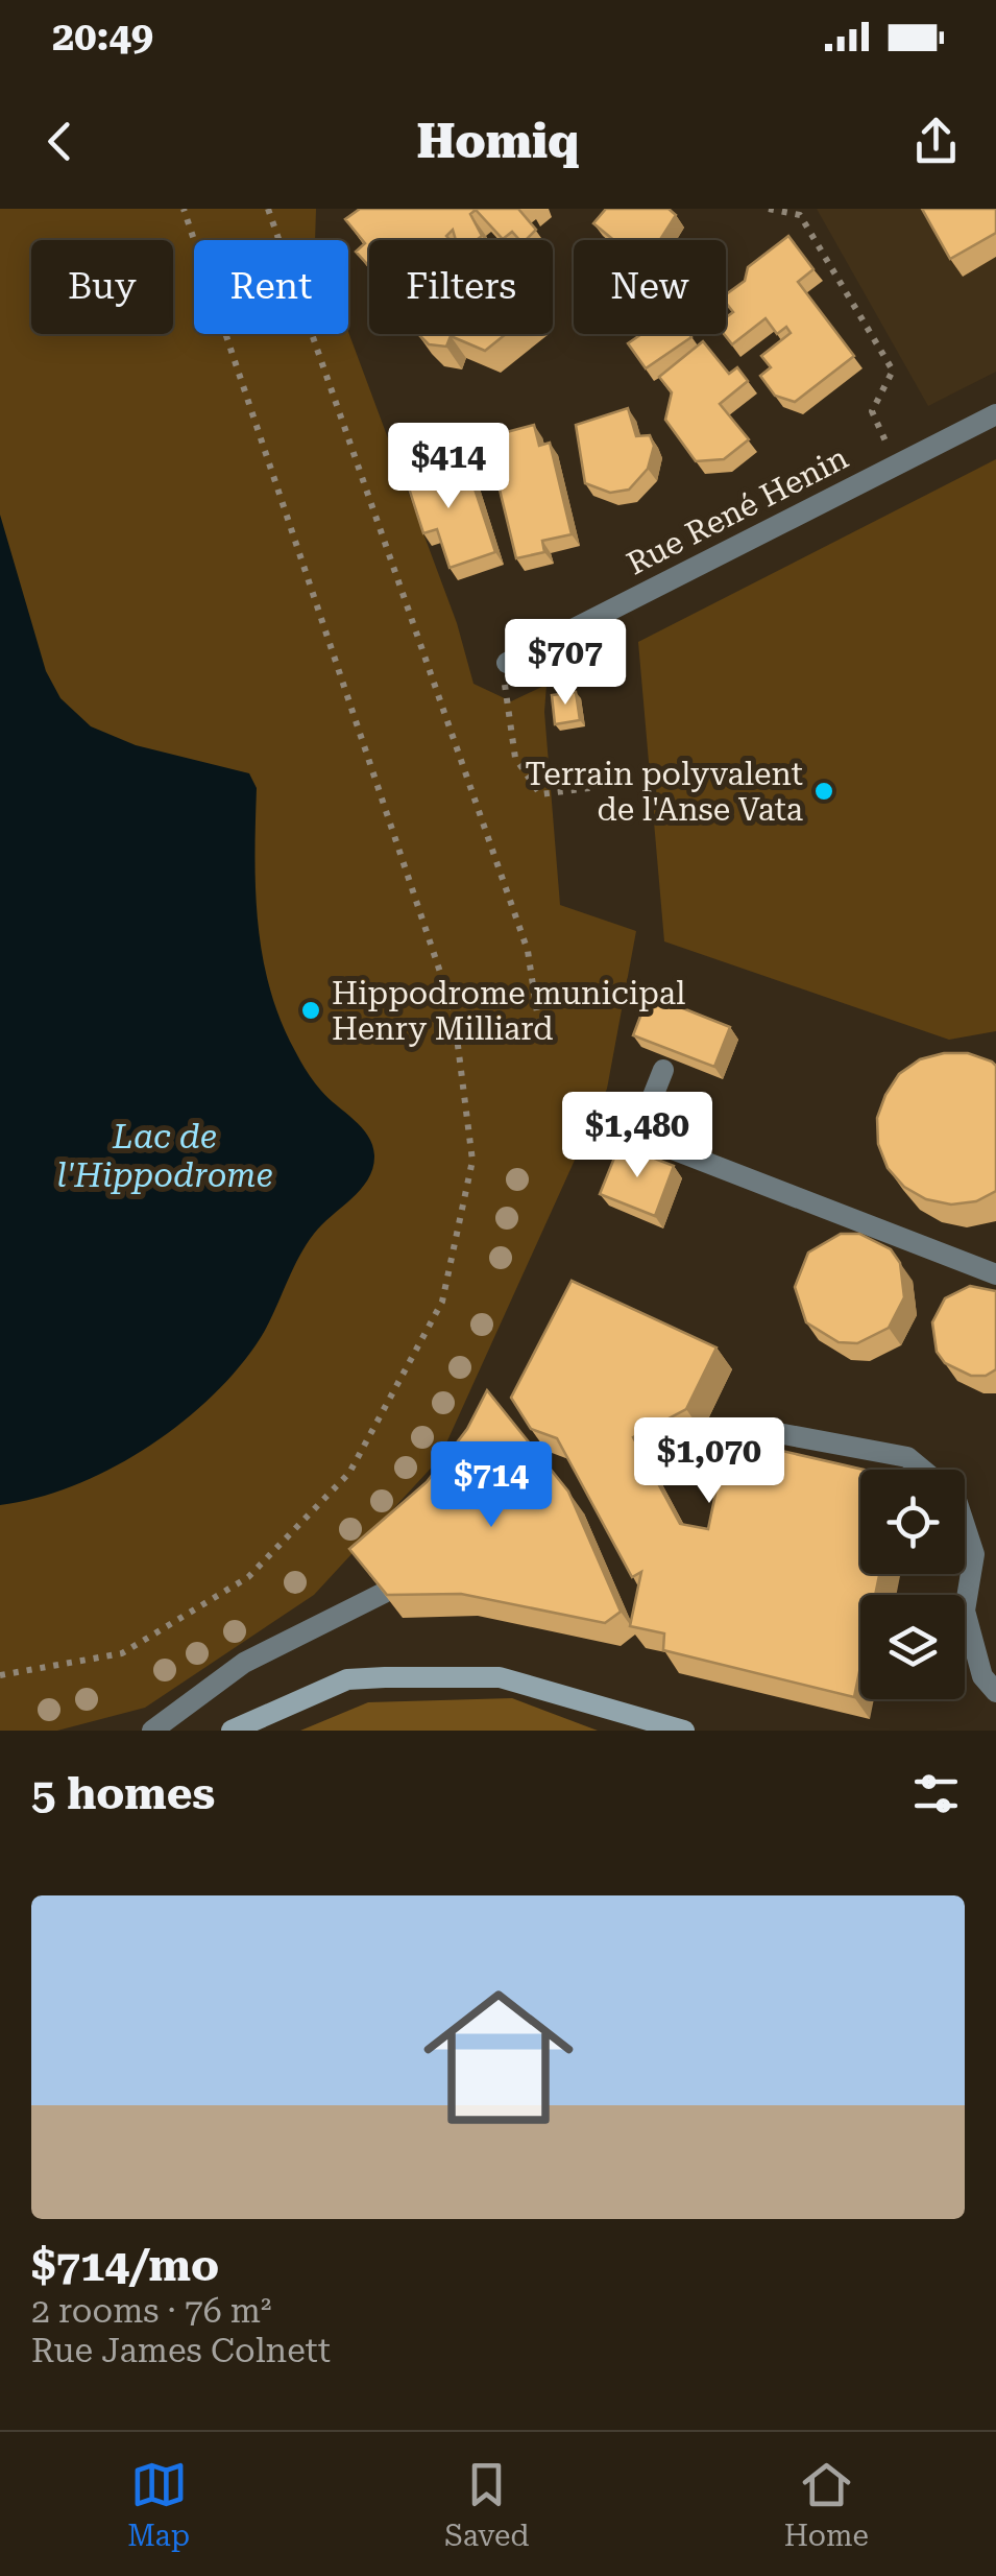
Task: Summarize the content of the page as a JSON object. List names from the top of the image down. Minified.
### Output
{"streets":{"street":["Rue René Henin"]},"water":["Lac de l'Hippodrome"],"places":["Terrain polyvalent de l'Anse Vata","Hippodrome municipal Henry Milliard"],"page":{"status":"20:49","header":"Homiq","chip":["Buy","Rent","Filters","New"],"price":["$414","$707","$1,480","$1,070","$714"],"heading":"5 homes","list":[{"name":"$714/mo","note":"2 rooms · 76 m² · Rue James Colnett"}],"tabs":["Map","Saved","Home"]}}
